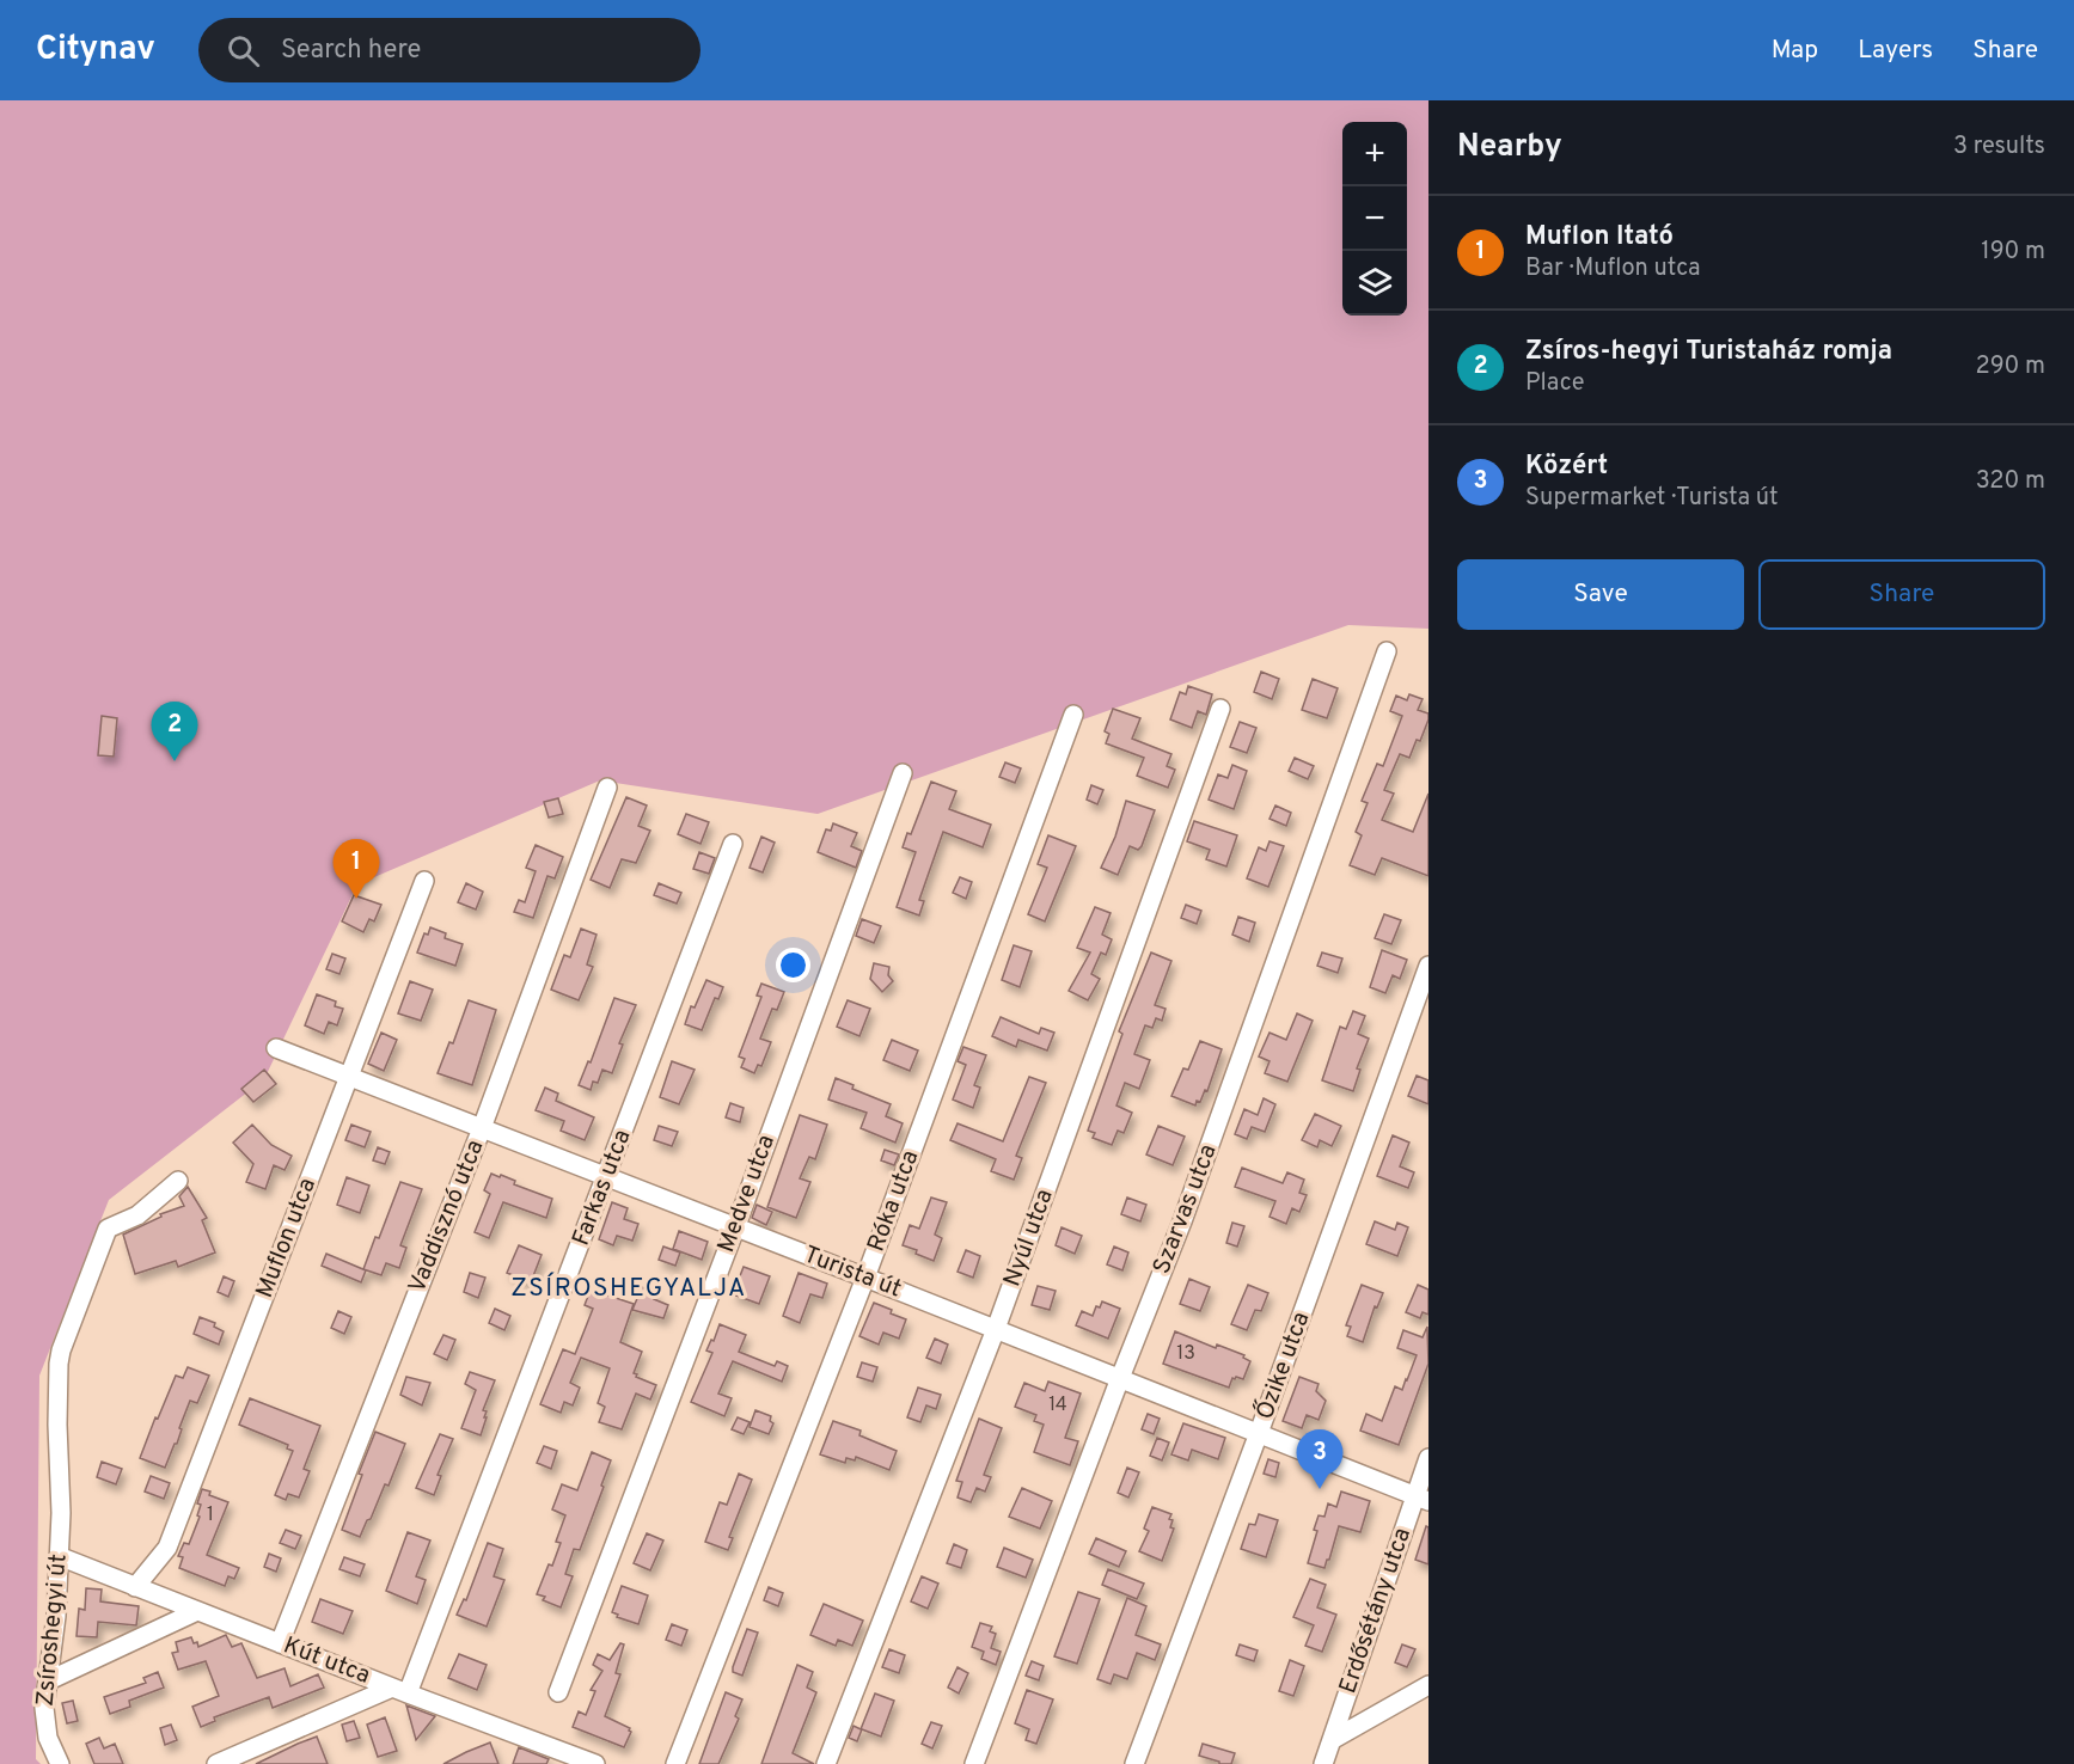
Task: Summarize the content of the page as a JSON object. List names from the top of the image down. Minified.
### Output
{"streets":{"street":["Farkas utca","Medve utca","Róka utca","Szarvas utca","Vaddisznó utca","Muflon utca","Nyúl utca","Turista út","Őzike utca","Erdősétány utca","Zsíroshegyi út","Kút utca"]},"crossings":[["Farkas utca","Turista út"],["Farkas utca","Kút utca"],["Medve utca","Turista út"],["Róka utca","Turista út"],["Szarvas utca","Turista út"],["Vaddisznó utca","Turista út"],["Vaddisznó utca","Kút utca"],["Muflon utca","Turista út"],["Muflon utca","Kút utca"],["Nyúl utca","Turista út"],["Turista út","Őzike utca"],["Turista út","Erdősétány utca"],["Zsíroshegyi út","Kút utca"]],"districts":["ZSÍROSHEGYALJA"],"house_numbers":["13","14","1"],"page":{"header":"Citynav","search":"Search here","nav":["Map","Layers","Share"],"heading":["Nearby","3 results"],"map_buttons":["+","−"],"list":[{"mark":"1","name":"Muflon Itató","note":"Bar · Muflon utca","value":"190 m"},{"mark":"2","name":"Zsíros-hegyi Turistaház romja","note":"Place","value":"290 m"},{"mark":"3","name":"Közért","note":"Supermarket · Turista út","value":"320 m"}],"buttons":["Save","Share"],"pins":["2","1","3"]}}
